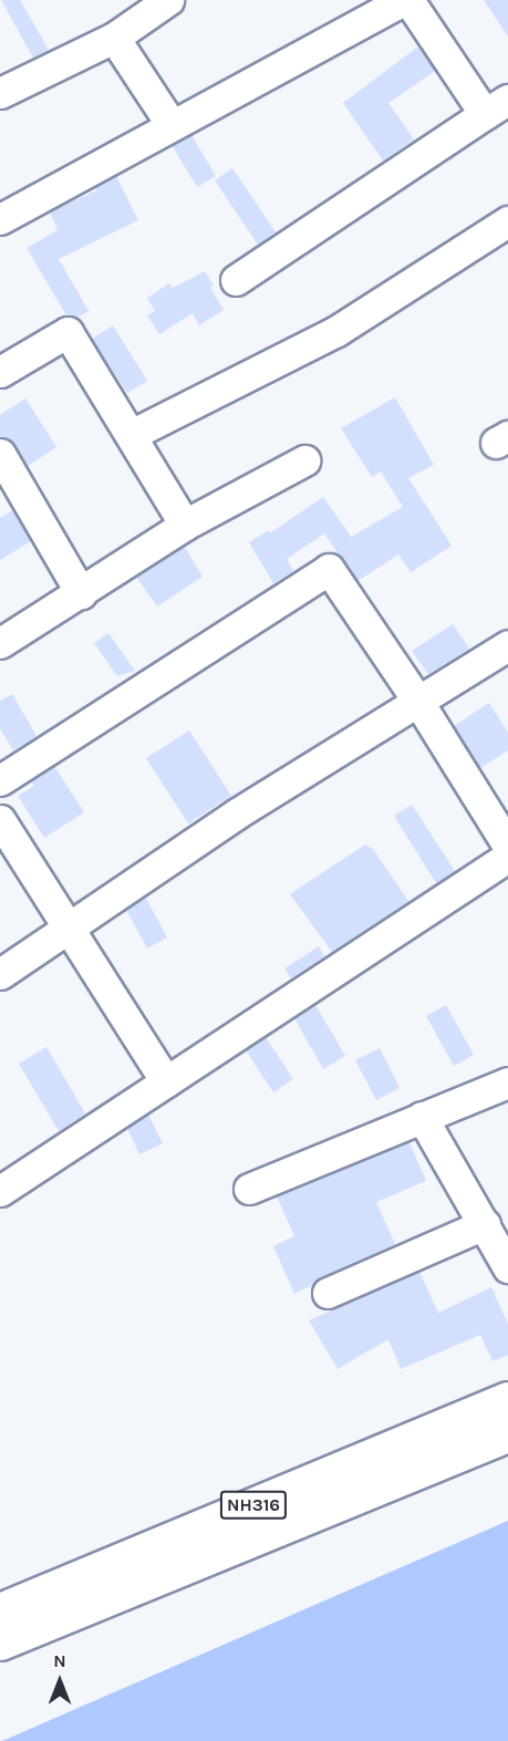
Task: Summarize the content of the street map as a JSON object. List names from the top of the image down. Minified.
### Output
{"streets":{"highway":["NH316"]},"north":"top"}
